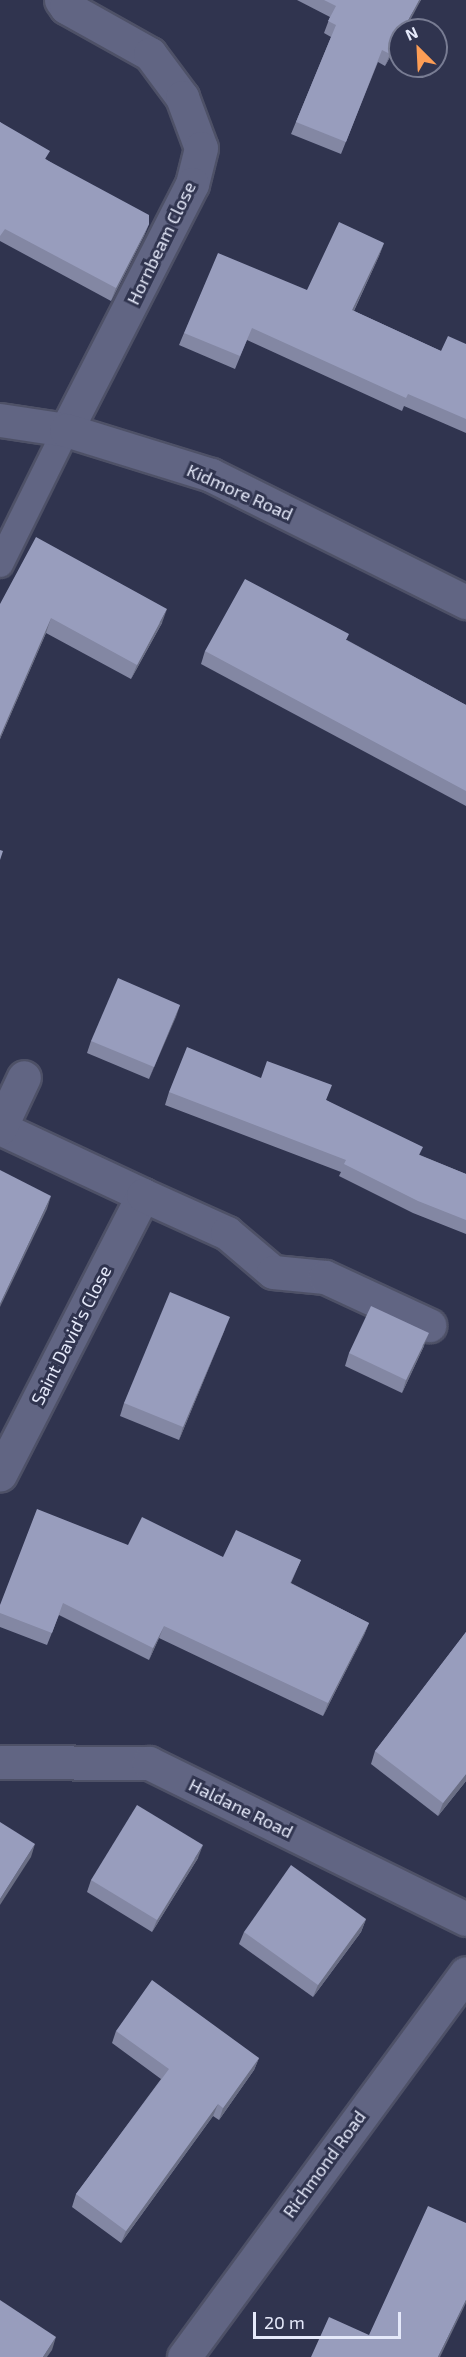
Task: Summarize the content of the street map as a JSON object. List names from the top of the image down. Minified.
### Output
{"streets":{"street":["Hornbeam Close","Kidmore Road","Saint David's Close","Haldane Road","Richmond Road"]},"crossings":[["Hornbeam Close","Kidmore Road"]],"scale_bar":"20 m","north":"top left"}
